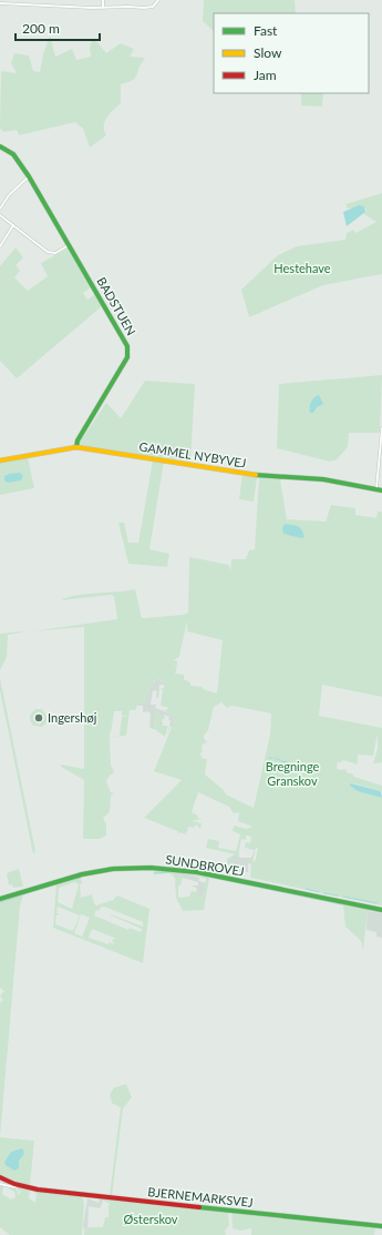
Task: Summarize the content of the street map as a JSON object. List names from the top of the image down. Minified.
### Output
{"streets":{"street":["BADSTUEN","GAMMEL NYBYVEJ","SUNDBROVEJ","BJERNEMARKSVEJ"]},"crossings":[["BADSTUEN","GAMMEL NYBYVEJ"]],"parks":["Hestehave","Bregninge Granskov","Østerskov"],"places":["Ingershøj"],"legend":["Fast","Slow","Jam"],"scale_bar":"200 m"}
